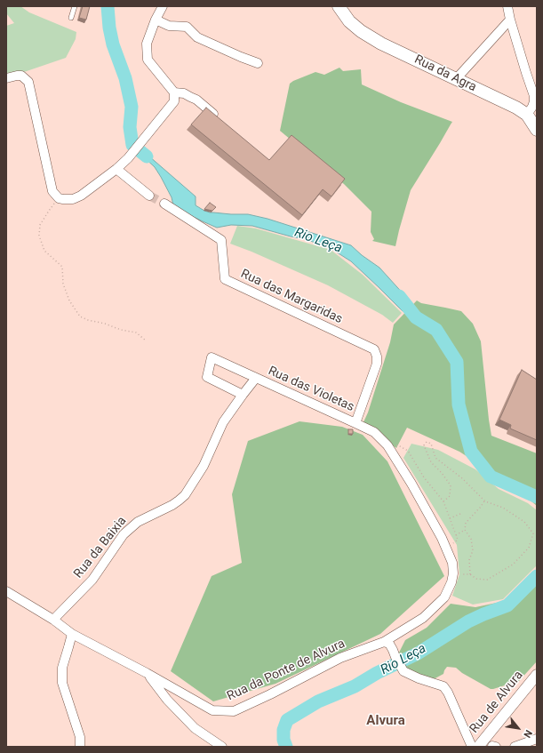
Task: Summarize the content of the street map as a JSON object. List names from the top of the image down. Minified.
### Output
{"streets":{"main road":["Rua da Agra"],"street":["Rua das Margaridas","Rua das Violetas","Rua da Baixia","Rua da Ponte de Alvura","Rua de Alvura"]},"crossings":[["Rua das Margaridas","Rua das Violetas"],["Rua das Violetas","Rua da Baixia"],["Rua das Violetas","Rua da Ponte de Alvura"],["Rua da Baixia","Rua da Ponte de Alvura"]],"districts":["Alvura"],"water":["Rio Leça"],"north":"bottom right"}
